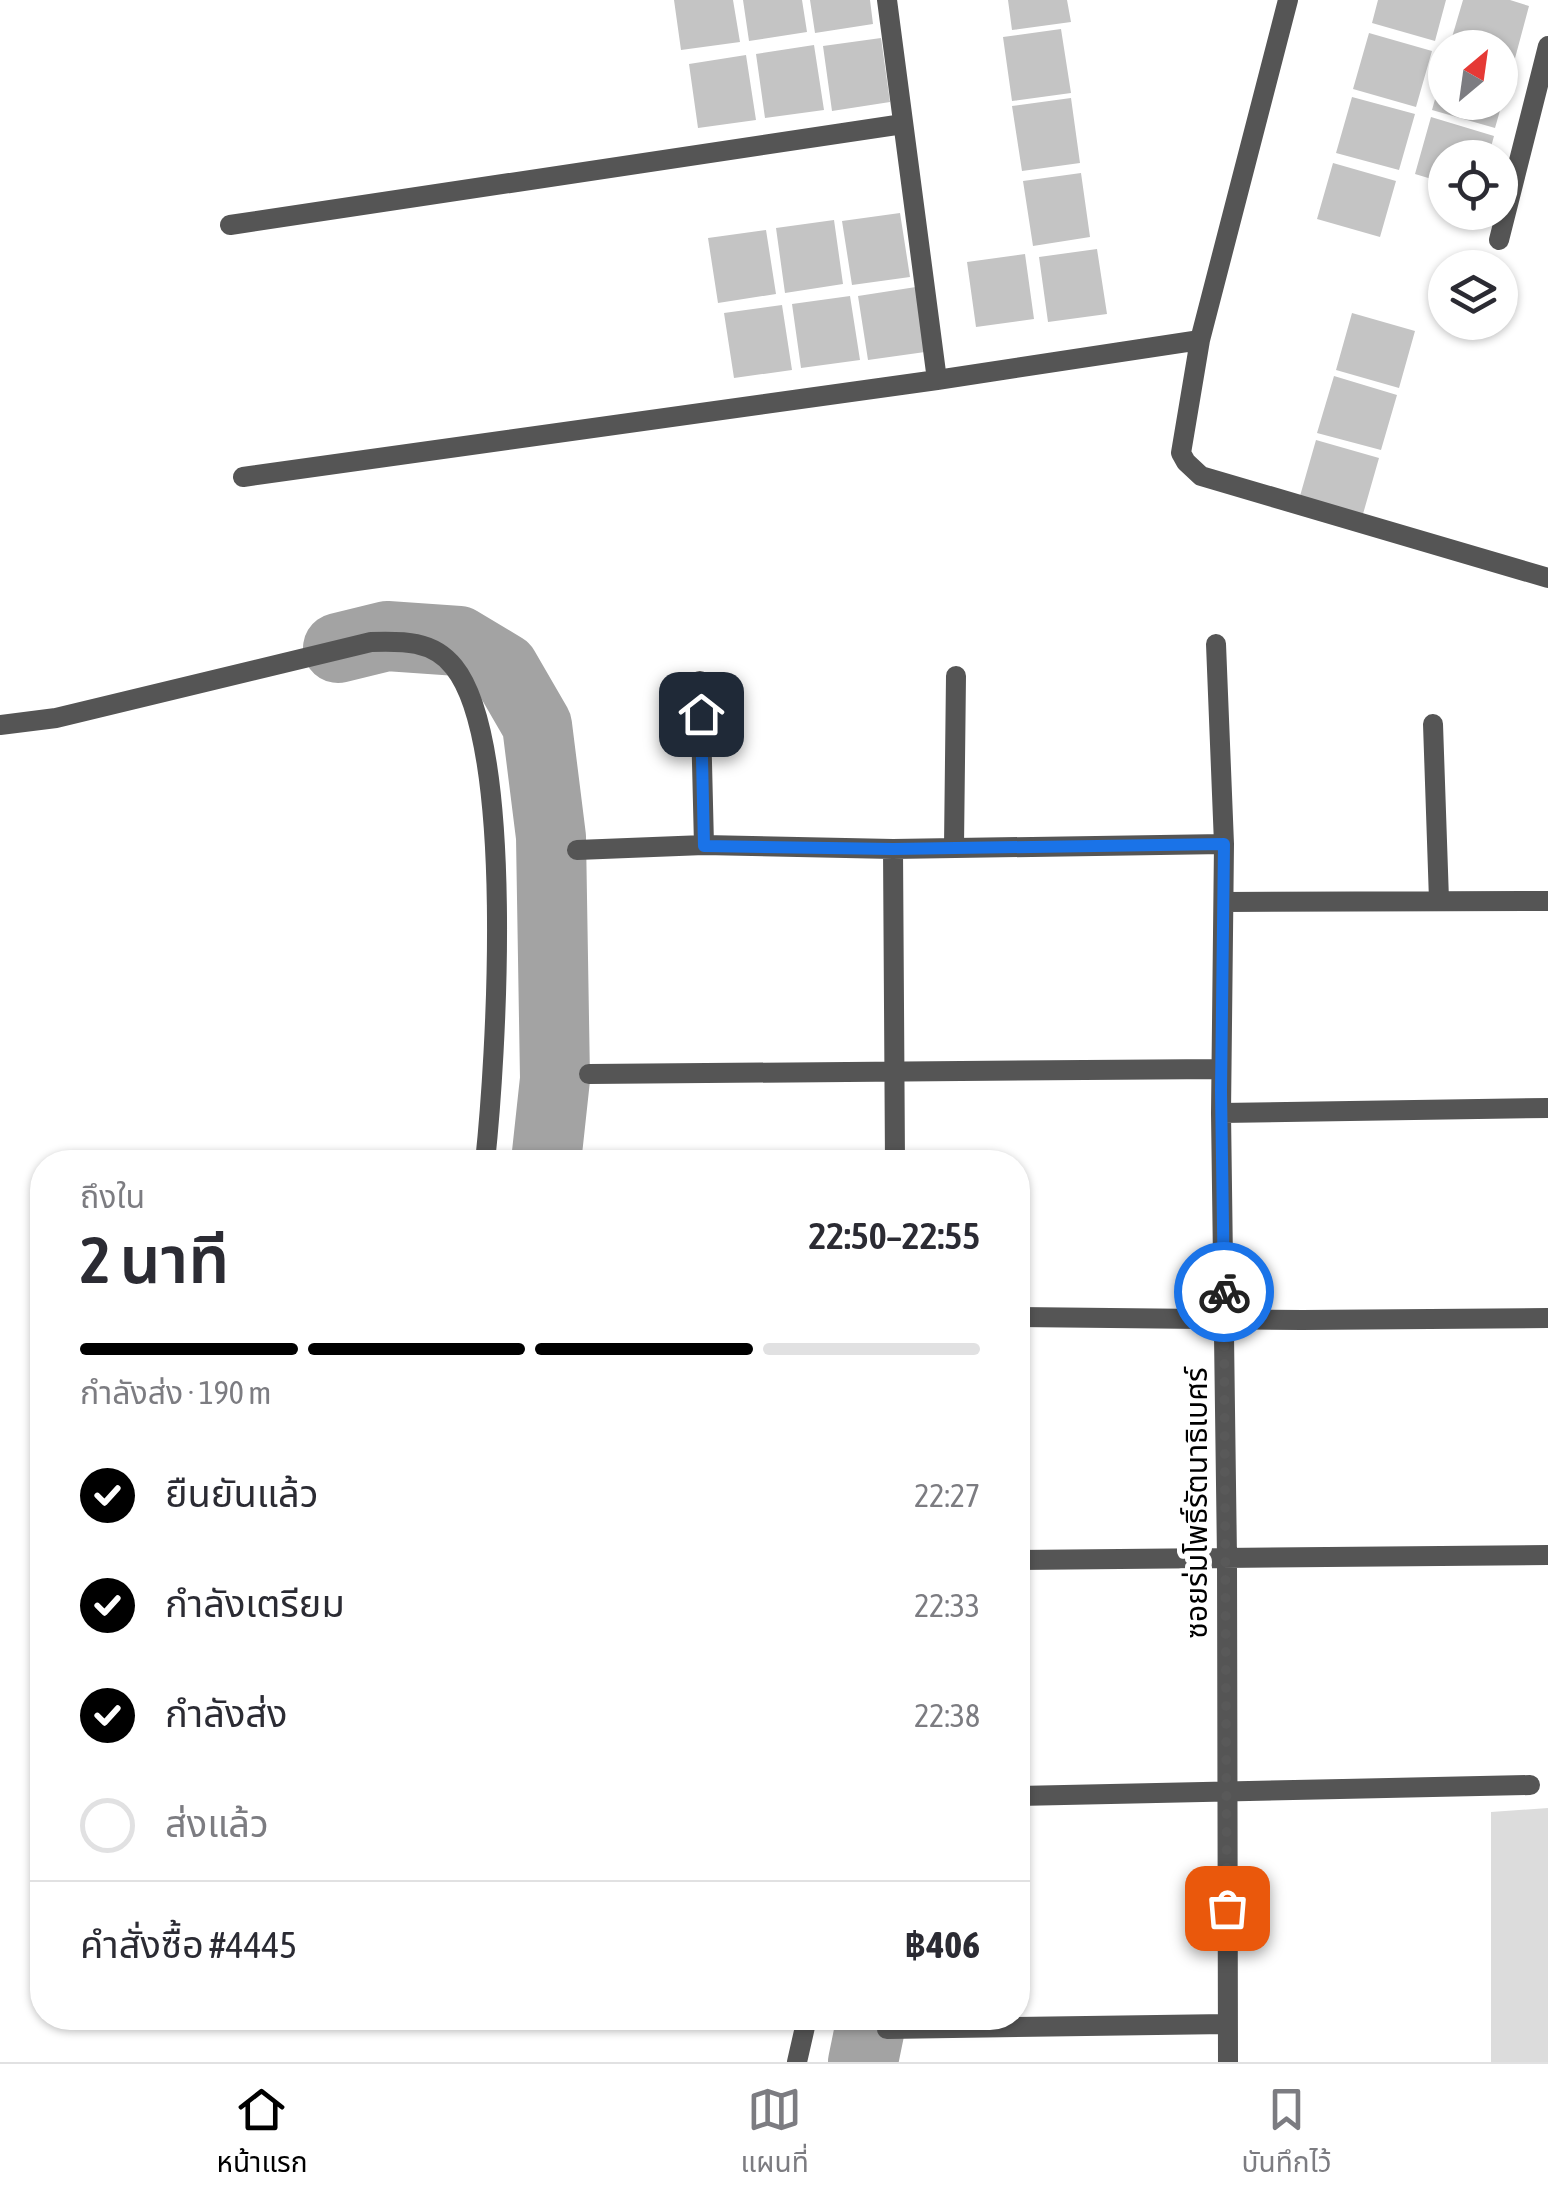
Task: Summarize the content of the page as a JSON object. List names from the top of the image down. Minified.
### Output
{"streets":{"street":["ซอยร่มโพธิ์รัตนาธิเบศร์"]},"north":"top right","page":{"heading":["2 นาที","ถึงใน","22:50–22:55"],"panel":["คำสั่งซื้อ #4445","฿406"],"bar":"กำลังส่ง · 190 m","list":[["ยืนยันแล้ว","22:27"],["กำลังเตรียม","22:33"],["กำลังส่ง","22:38"],"ส่งแล้ว"],"tabs":["หน้าแรก","แผนที่","บันทึกไว้"]}}
